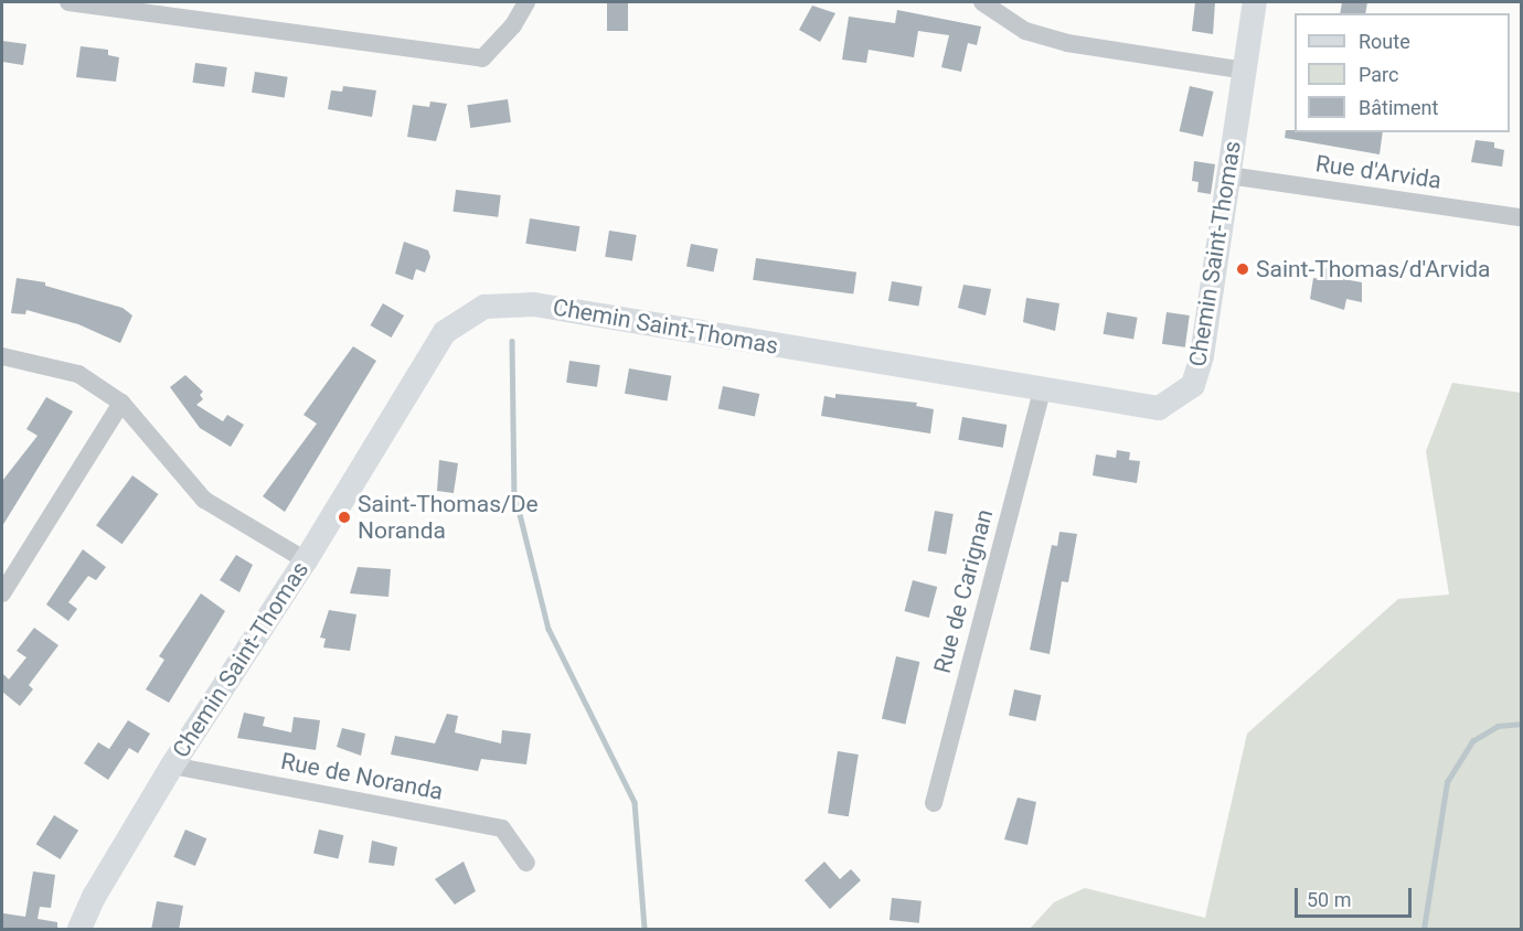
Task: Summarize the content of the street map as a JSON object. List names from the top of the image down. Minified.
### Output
{"streets":{"street":["Rue d'Arvida","Chemin Saint-Thomas","Rue de Carignan","Rue de Noranda"]},"crossings":[["Rue d'Arvida","Chemin Saint-Thomas"],["Chemin Saint-Thomas","Rue de Carignan"],["Chemin Saint-Thomas","Rue de Noranda"]],"places":["Saint-Thomas/d'Arvida","Saint-Thomas/De Noranda"],"legend":["Route","Parc","Bâtiment"],"scale_bar":"50 m"}
